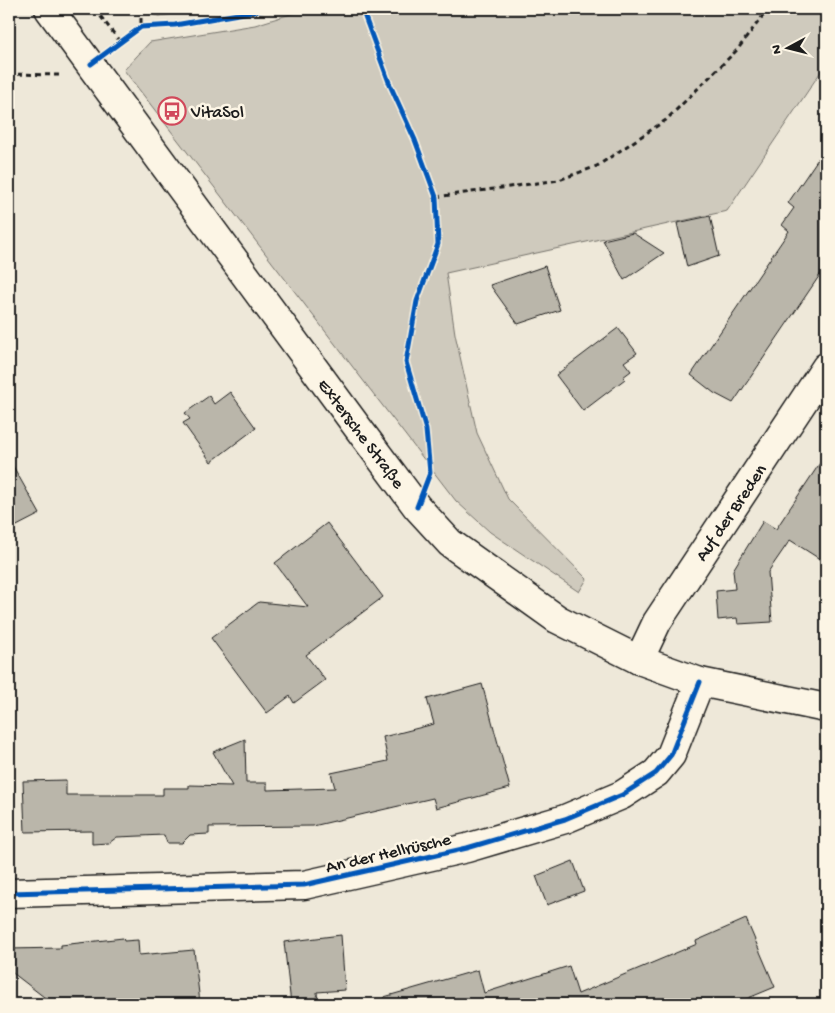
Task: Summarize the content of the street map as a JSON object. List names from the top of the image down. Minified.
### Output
{"streets":{"street":["Extersche Straße","Auf der Breden","An der Hellrüsche"]},"crossings":[["Extersche Straße","Auf der Breden"],["Extersche Straße","An der Hellrüsche"]],"places":{"bus stop":["VitaSol"]},"north":"left"}
